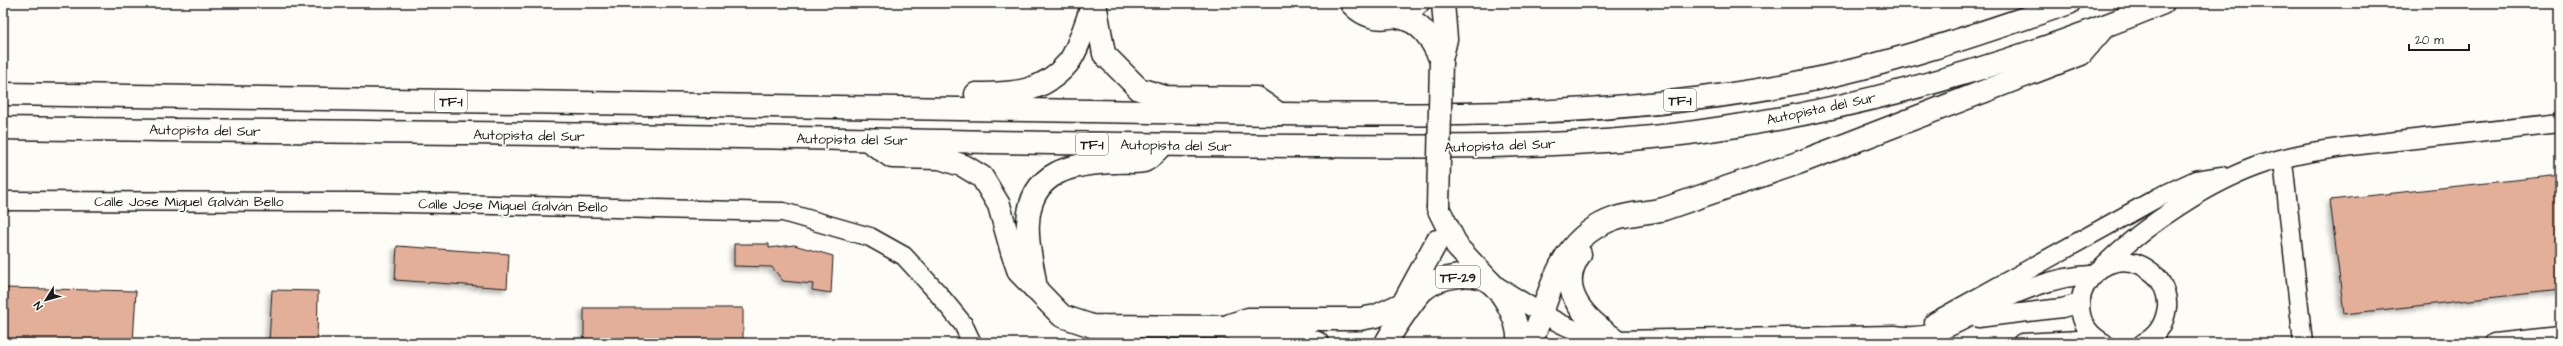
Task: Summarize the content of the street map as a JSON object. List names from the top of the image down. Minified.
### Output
{"streets":{"main road":["TF-1","Autopista del Sur","TF-29"],"street":["Calle Jose Miguel Galván Bello"]},"scale_bar":"20 m","north":"bottom left"}
